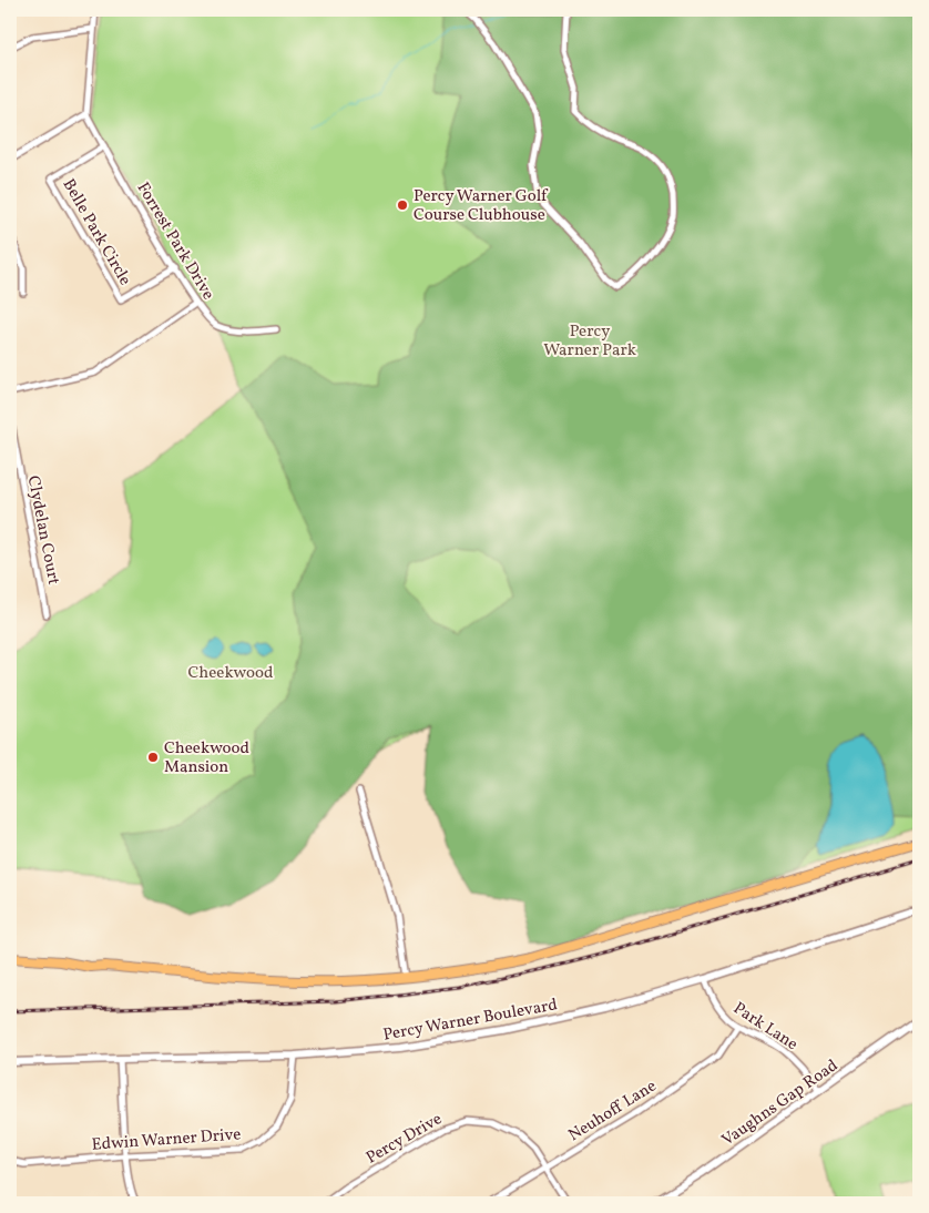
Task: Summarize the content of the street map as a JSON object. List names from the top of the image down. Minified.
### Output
{"streets":{"street":["Belle Park Circle","Forrest Park Drive","Clydelan Court","Percy Warner Boulevard","Park Lane","Vaughns Gap Road","Neuhoff Lane","Percy Drive","Edwin Warner Drive"]},"crossings":[["Belle Park Circle","Forrest Park Drive"],["Percy Warner Boulevard","Park Lane"],["Percy Warner Boulevard","Edwin Warner Drive"],["Park Lane","Vaughns Gap Road"],["Park Lane","Neuhoff Lane"],["Neuhoff Lane","Percy Drive"]],"parks":["Percy Warner Park","Cheekwood"],"places":["Percy Warner Golf Course Clubhouse","Cheekwood Mansion"]}
